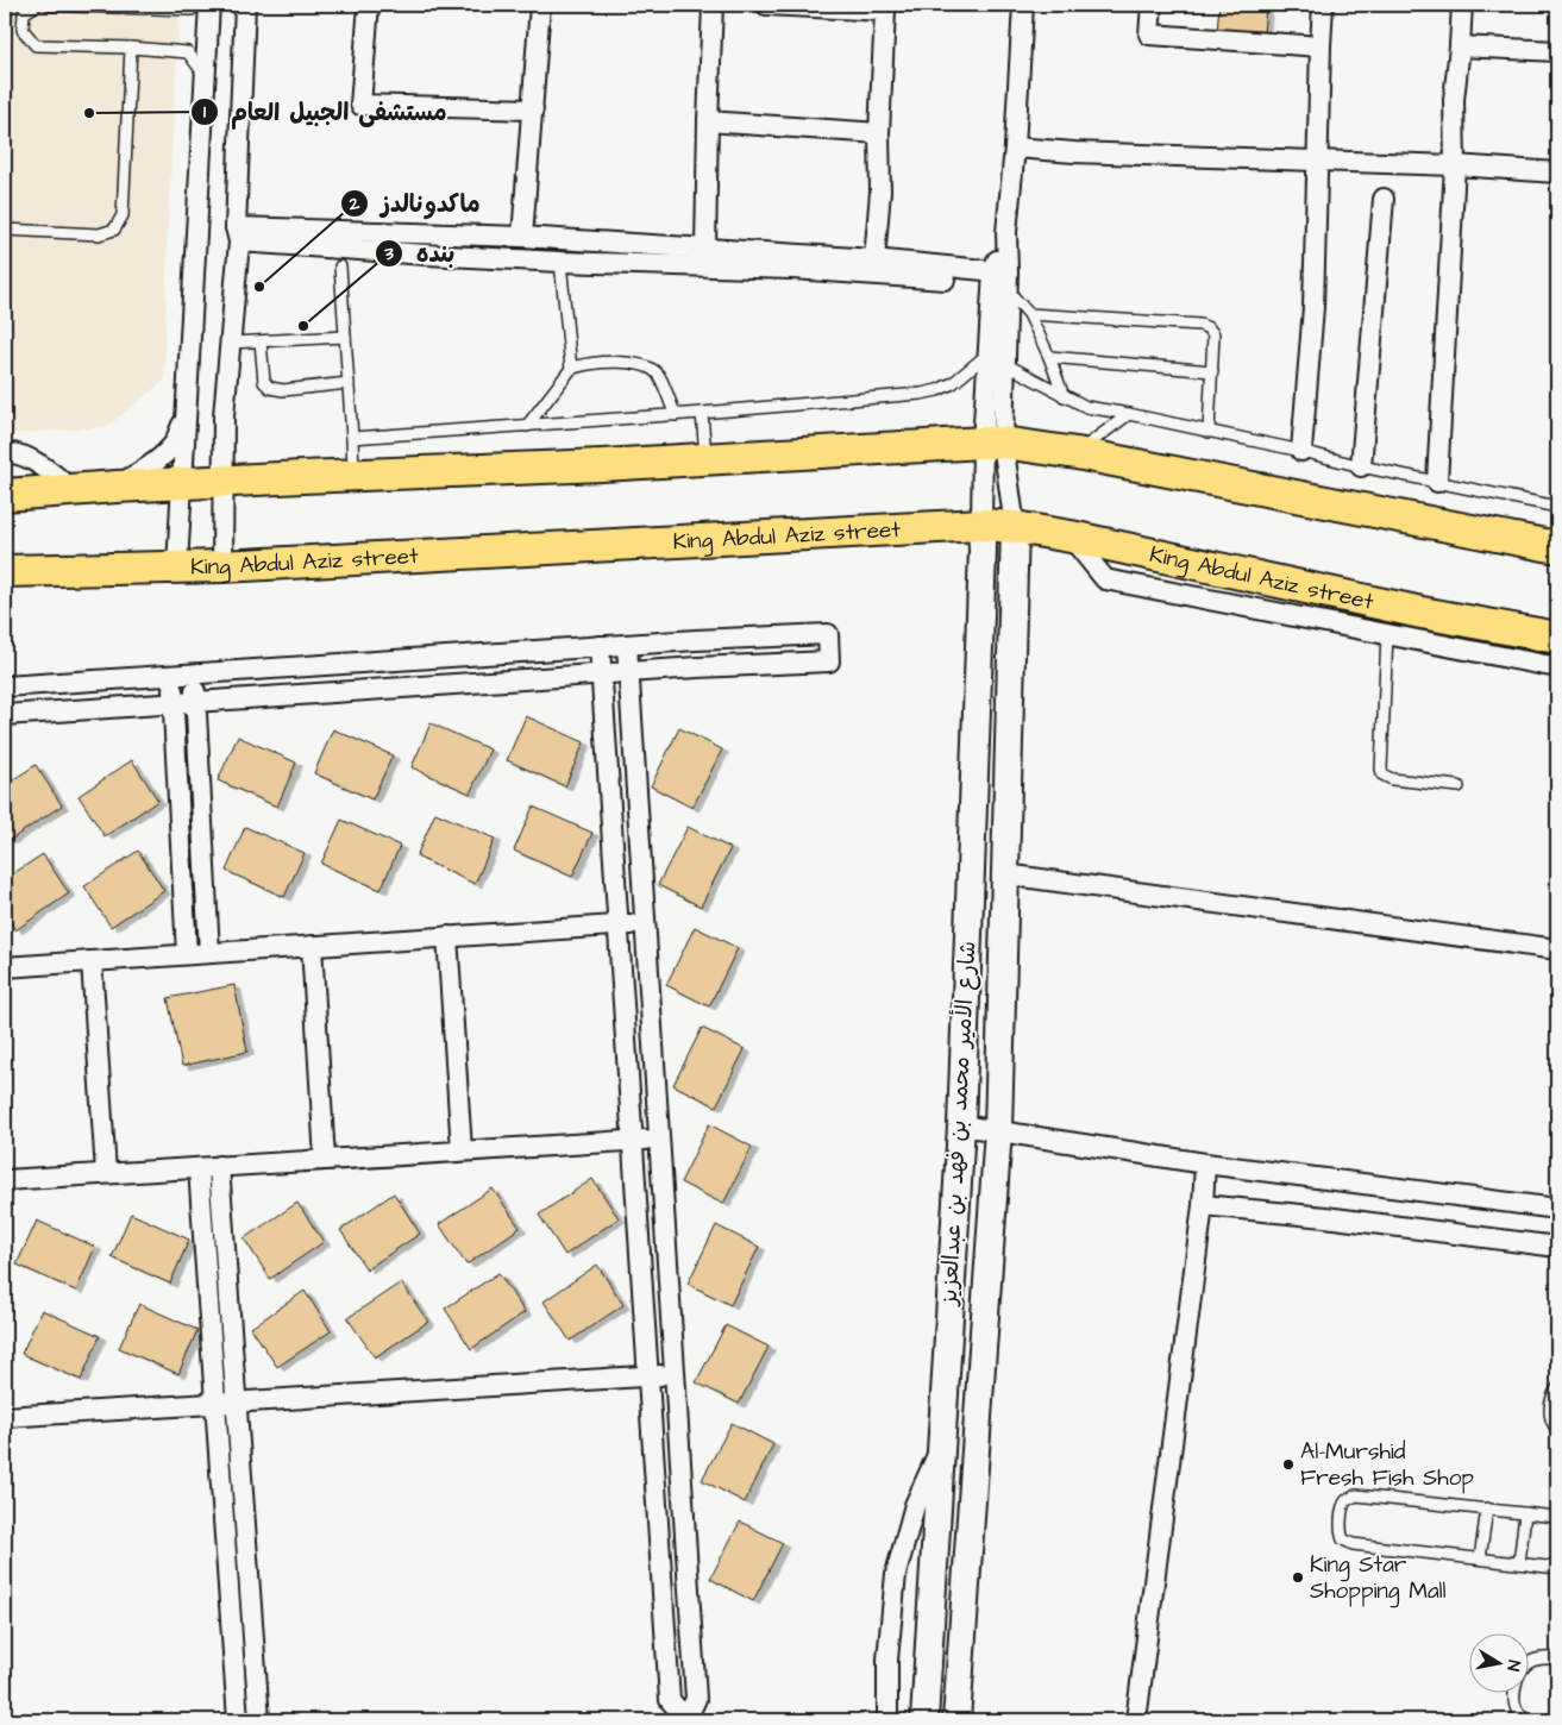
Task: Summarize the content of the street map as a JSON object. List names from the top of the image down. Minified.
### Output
{"streets":{"main road":["King Abdul Aziz street","شارع الأمير محمد بن فهد بن عبدالعزيز"]},"crossings":[["King Abdul Aziz street","شارع الأمير محمد بن فهد بن عبدالعزيز"]],"places":["مستشفى الجبيل العام","ماكدونالدز","بنده","Al-Murshid Fresh Fish Shop","King Star Shopping Mall"],"north":"right"}
